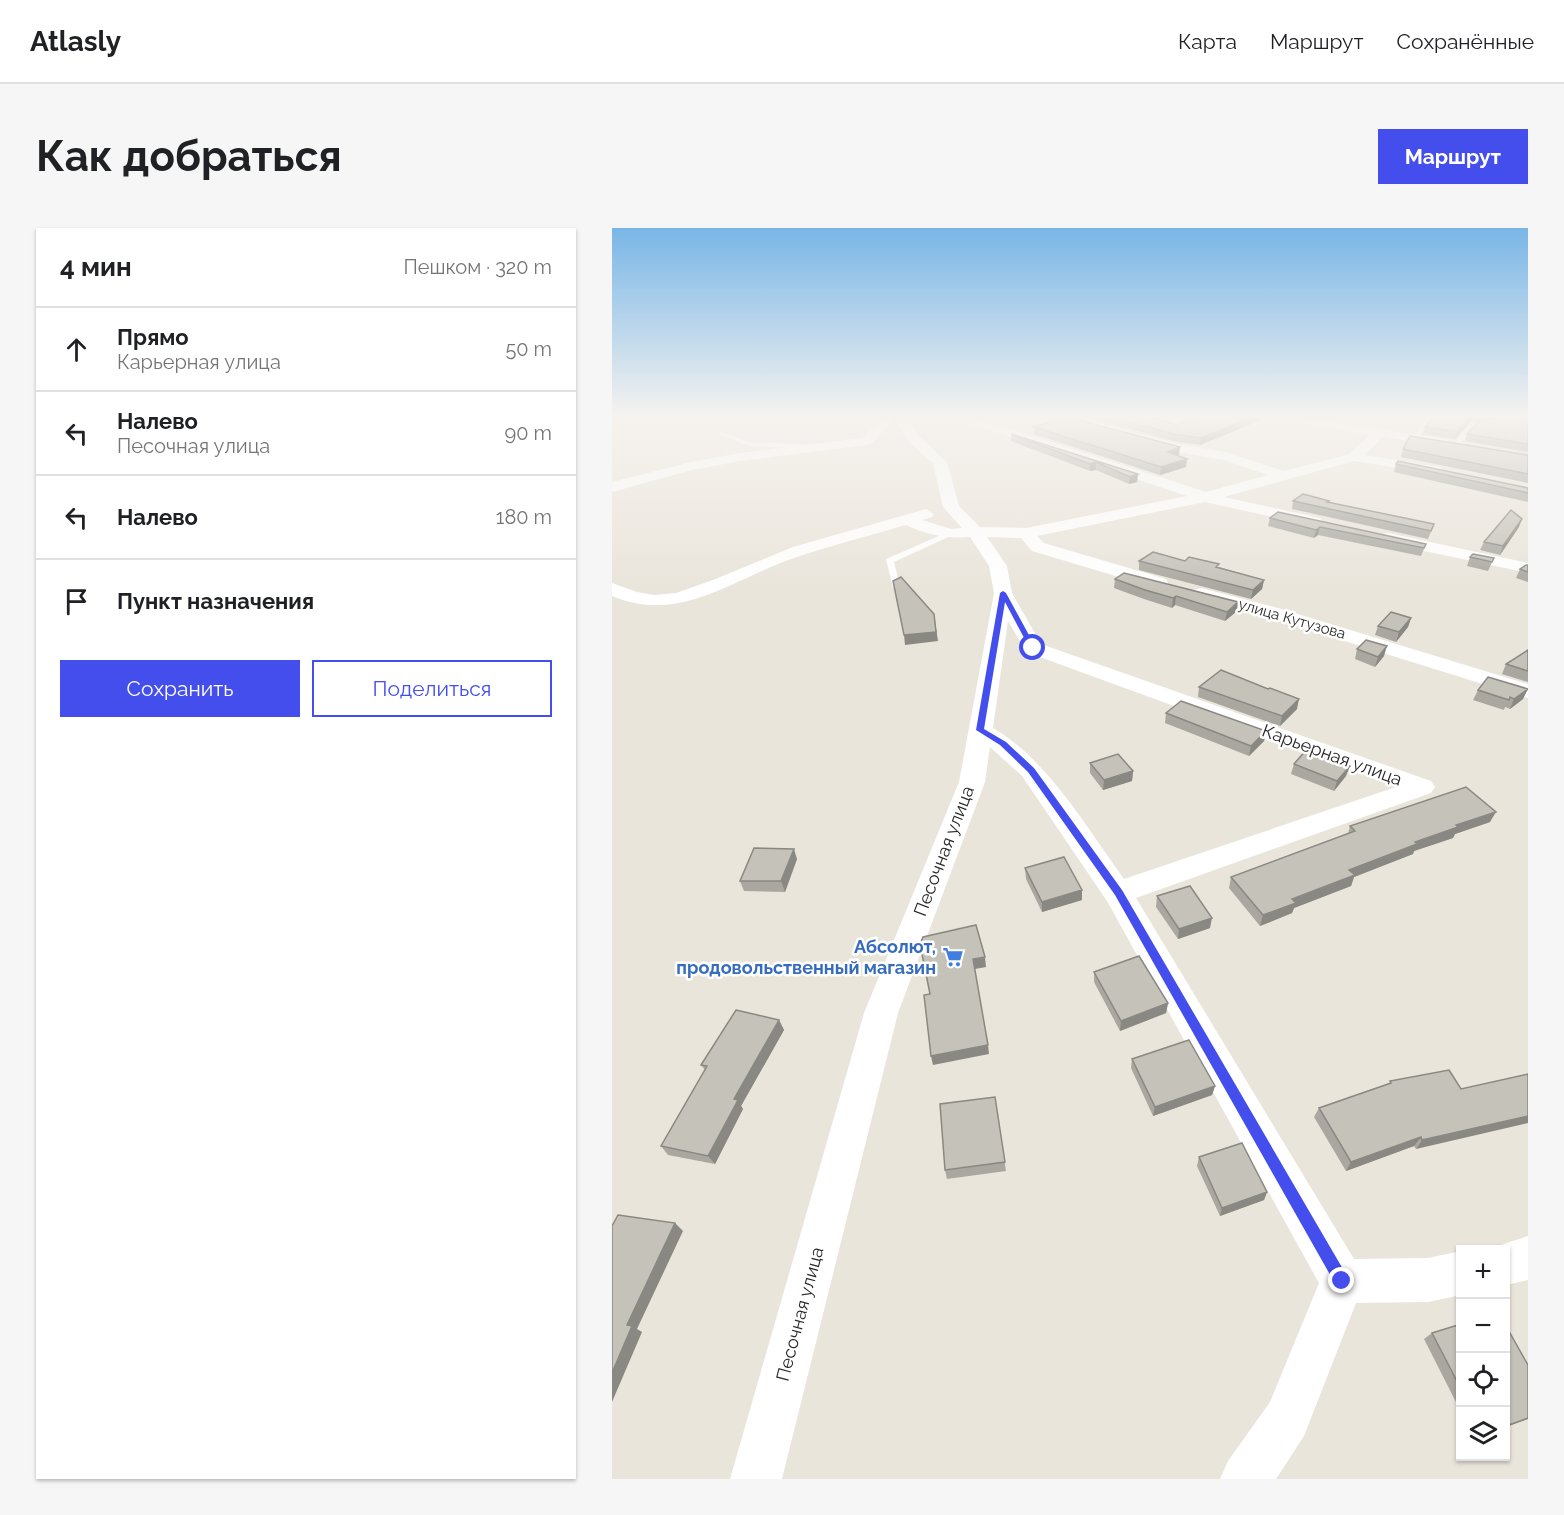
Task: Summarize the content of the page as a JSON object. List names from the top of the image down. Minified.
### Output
{"streets":{"street":["улица Кутузова","Карьерная улица","Песочная улица"]},"crossings":[["Карьерная улица","Песочная улица"]],"places":{"supermarket":["Абсолют, продовольственный магазин"]},"page":{"header":"Atlasly","nav":["Карта","Маршрут","Сохранённые"],"buttons":["Маршрут",["Сохранить","Поделиться"]],"title":"Как добраться","heading":["4 мин","Пешком · 320 m"],"list":[["Прямо","Карьерная улица","50 m"],["Налево","Песочная улица","90 m"],["Налево","180 m"],"Пункт назначения"],"map_buttons":["+","−"]}}
